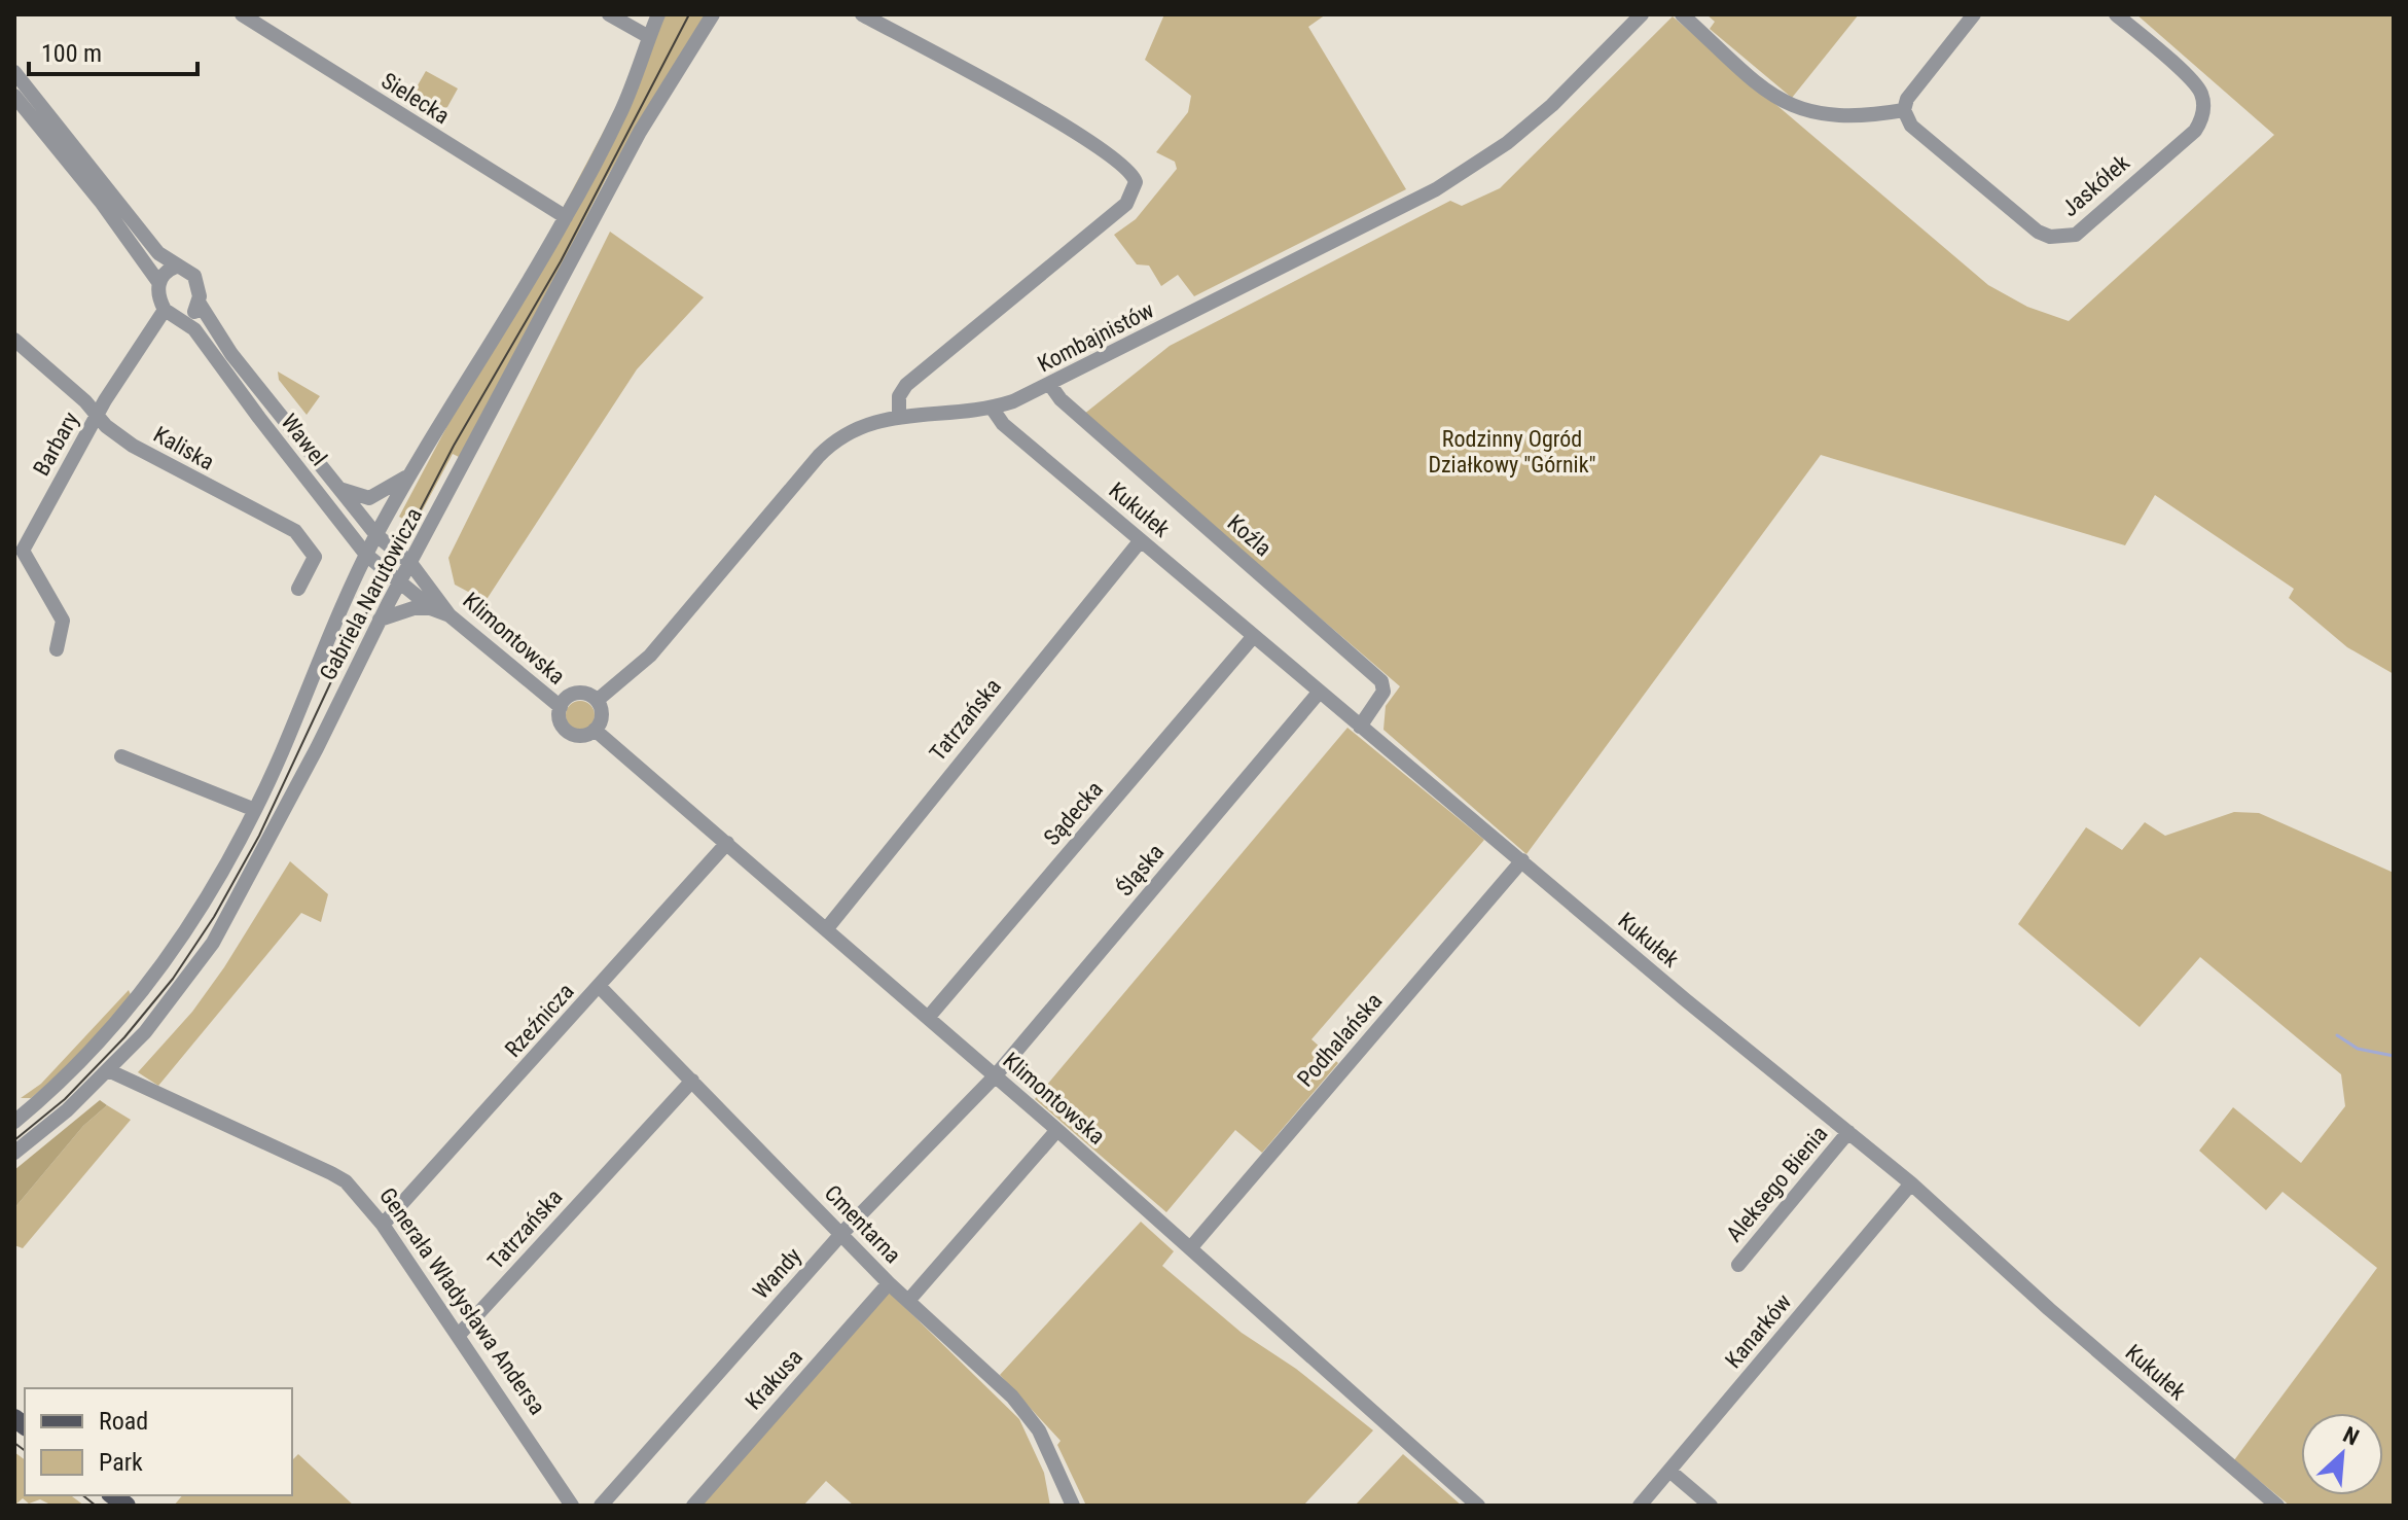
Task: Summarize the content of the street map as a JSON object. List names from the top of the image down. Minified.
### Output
{"streets":{"street":["Sielecka","Jaskółek","Kombajnistów","Wawel","Barbary","Kaliska","Kukułek","Koźla","Gabriela Narutowicza","Klimontowska","Tatrzańska","Sądecka","Śląska","Rzeźnicza","Podhalańska","Aleksego Bienia","Cmentarna","Wandy","Generała Władysława Andersa","Kanarków","Krakusa"]},"crossings":[["Sielecka","Gabriela Narutowicza"],["Kombajnistów","Kukułek"],["Kombajnistów","Koźla"],["Kombajnistów","Klimontowska"],["Wawel","Barbary"],["Wawel","Gabriela Narutowicza"],["Wawel","Klimontowska"],["Barbary","Kaliska"],["Kukułek","Koźla"],["Kukułek","Tatrzańska"],["Kukułek","Sądecka"],["Kukułek","Śląska"],["Kukułek","Podhalańska"],["Kukułek","Aleksego Bienia"],["Kukułek","Kanarków"],["Gabriela Narutowicza","Klimontowska"],["Gabriela Narutowicza","Generała Władysława Andersa"],["Klimontowska","Tatrzańska"],["Klimontowska","Sądecka"],["Klimontowska","Śląska"],["Klimontowska","Rzeźnicza"],["Klimontowska","Podhalańska"],["Klimontowska","Wandy"],["Tatrzańska","Cmentarna"],["Tatrzańska","Generała Władysława Andersa"],["Śląska","Wandy"],["Rzeźnicza","Cmentarna"],["Rzeźnicza","Generała Władysława Andersa"],["Cmentarna","Wandy"],["Cmentarna","Krakusa"]],"parks":["Rodzinny Ogród Działkowy \"Górnik\""],"legend":["Road","Park"],"scale_bar":"100 m","north":"top right"}
